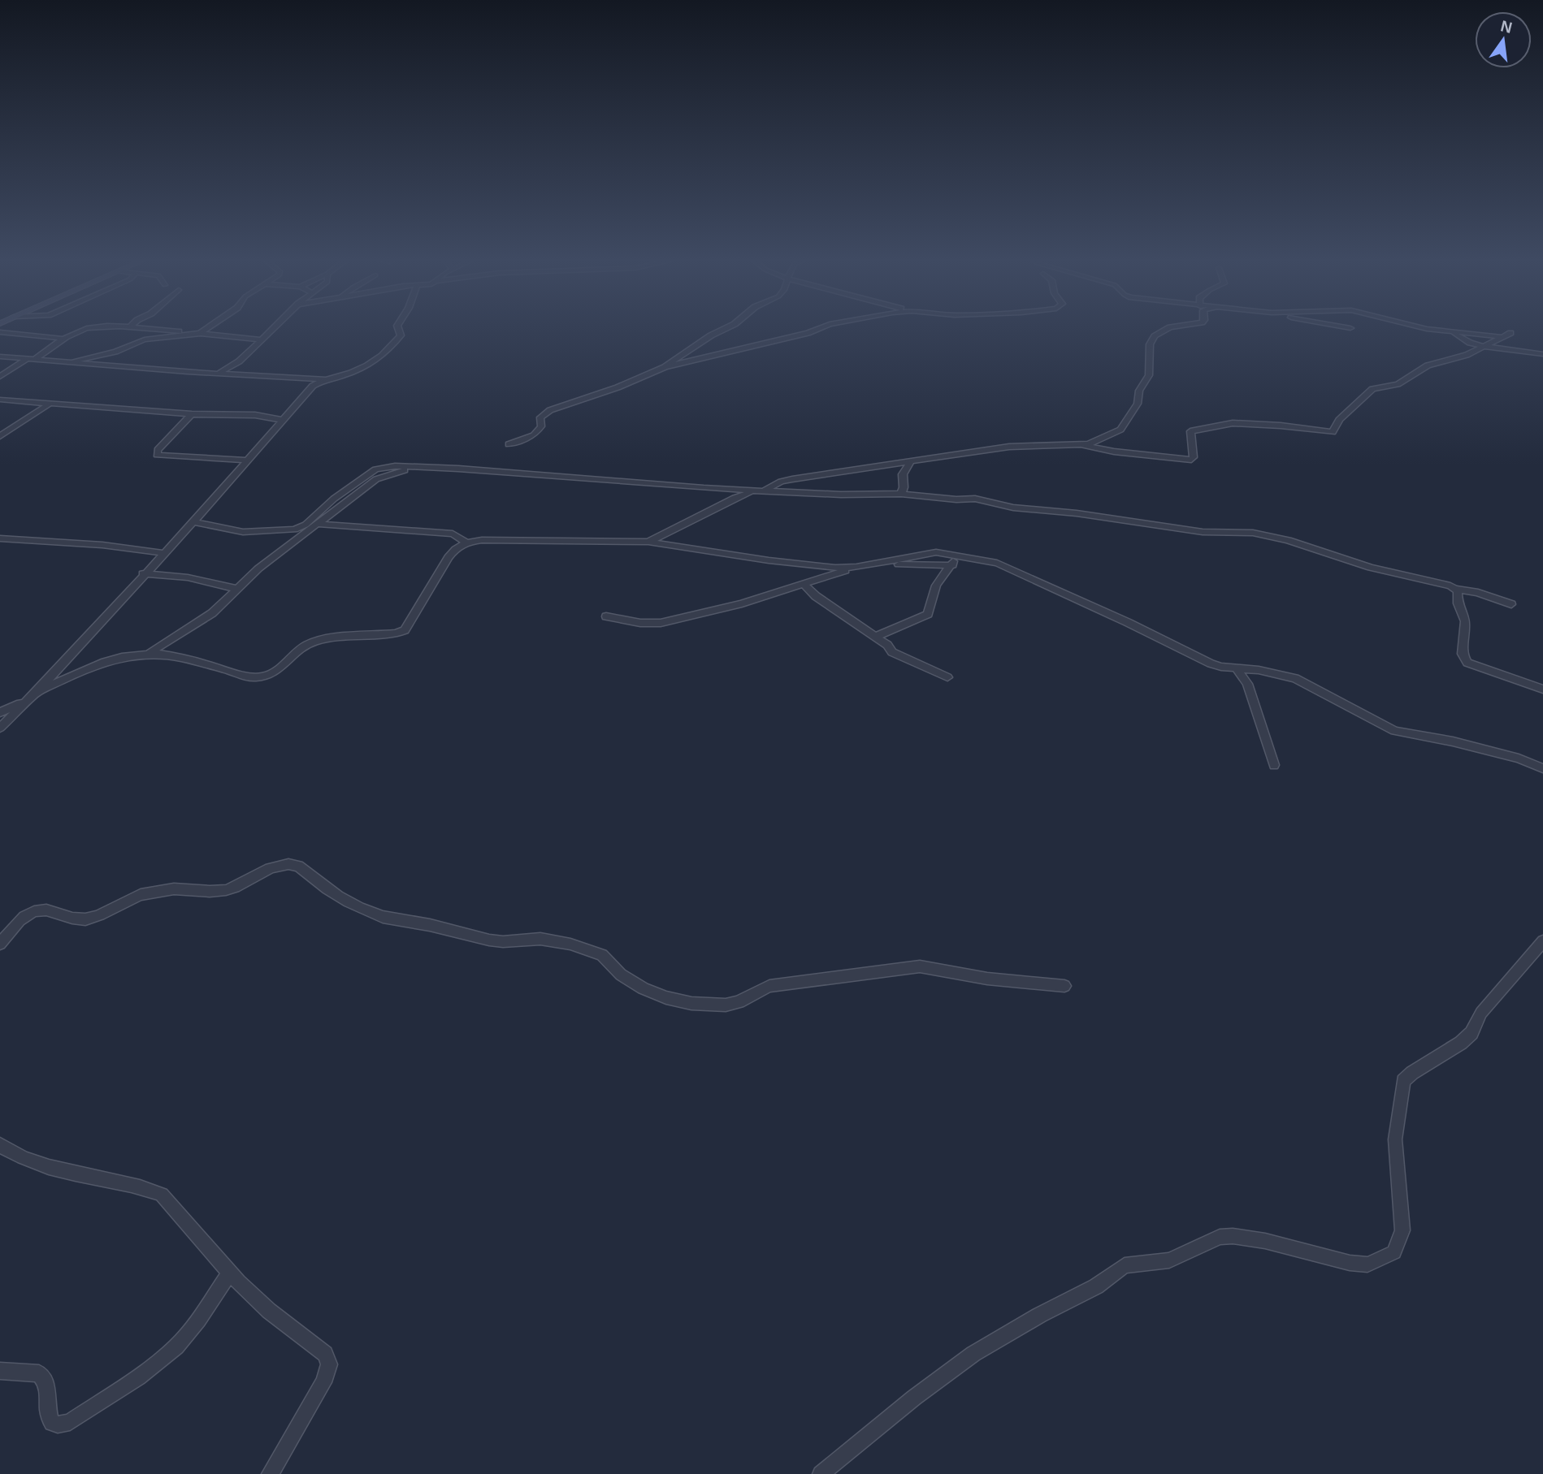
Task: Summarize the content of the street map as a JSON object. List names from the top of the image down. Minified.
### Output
{"north":"top"}
